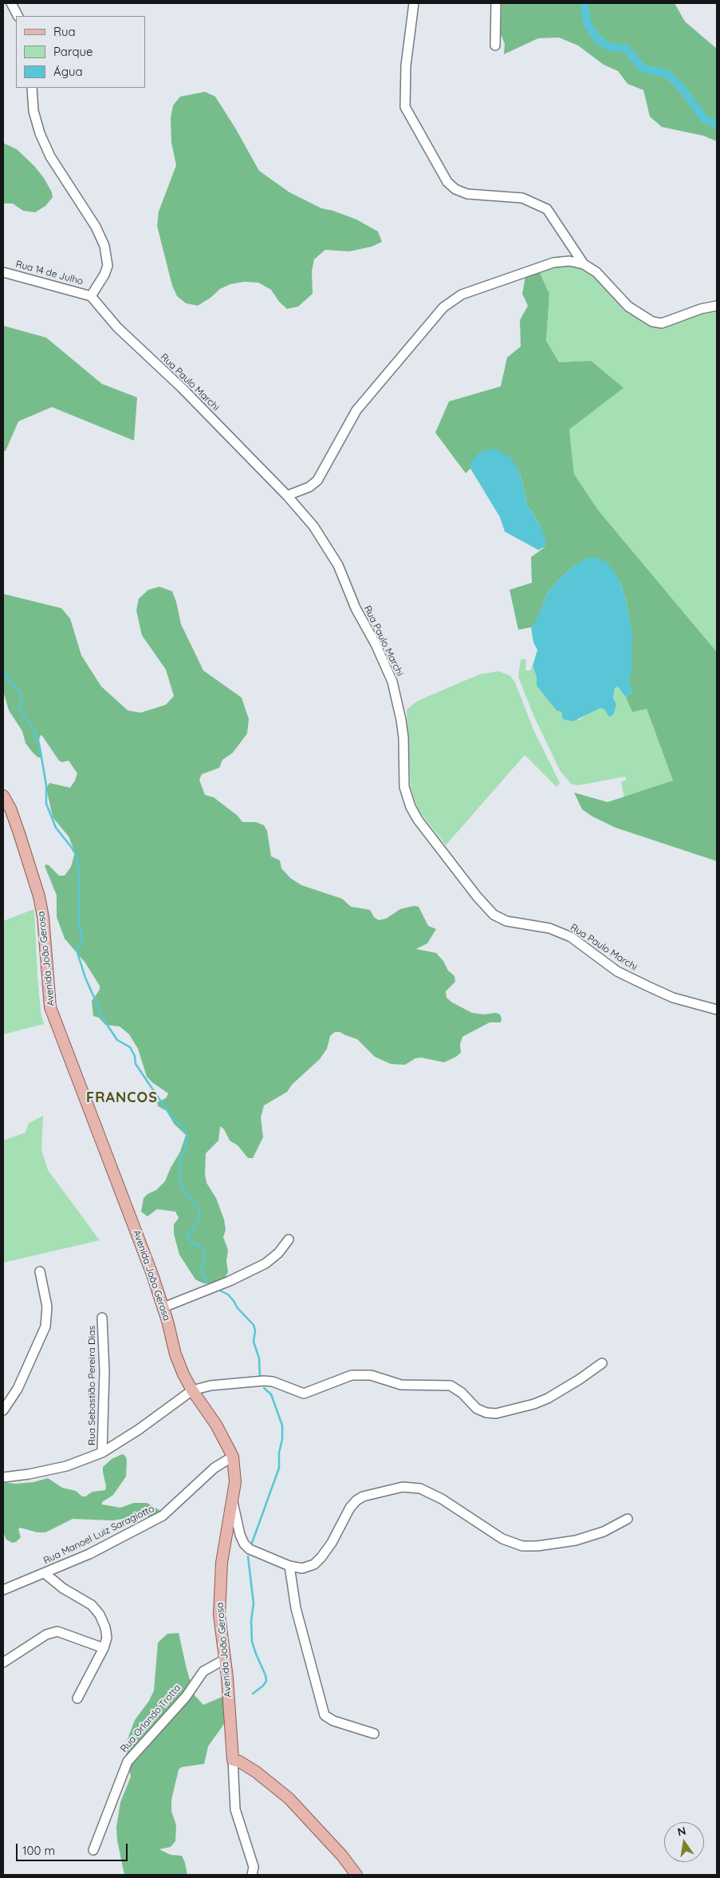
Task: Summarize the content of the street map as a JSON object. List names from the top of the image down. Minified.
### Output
{"streets":{"main road":["Avenida João Gerosa"],"street":["Rua 14 de Julho","Rua Paulo Marchi","Rua Sebastião Pereira Dias","Rua Manoel Luiz Saragiotto","Rua Orlando Trotta"]},"crossings":[["Rua 14 de Julho","Rua Paulo Marchi"],["Avenida João Gerosa","Rua Manoel Luiz Saragiotto"],["Avenida João Gerosa","Rua Orlando Trotta"]],"districts":["FRANCOS"],"legend":["Rua","Parque","Água"],"scale_bar":"100 m","north":"top"}
